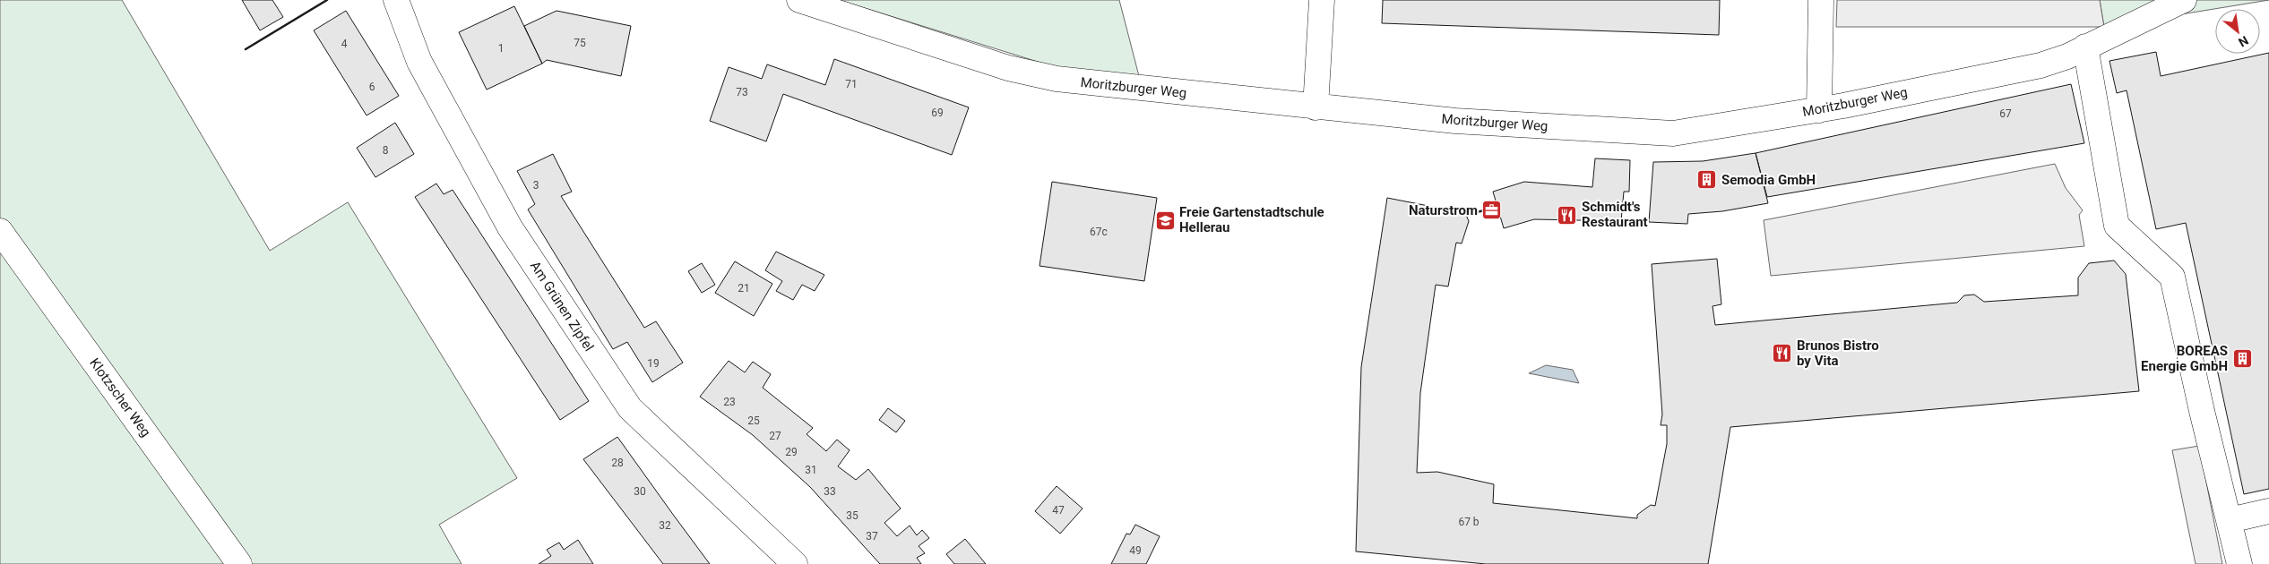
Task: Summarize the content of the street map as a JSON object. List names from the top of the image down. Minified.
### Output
{"streets":{"street":["Moritzburger Weg","Am Grünen Zipfel","Klotzscher Weg"]},"places":{"building":["Semodia GmbH","BOREAS Energie GmbH"],"office":["Naturstrom"],"restaurant":["Schmidt's Restaurant","Brunos Bistro by Vita"],"school or university":["Freie Gartenstadtschule Hellerau"]},"house_numbers":["75","4","1","71","6","73","69","67","8","3","67c","21","19","23","25","27","29","28","31","30","33","47","35","67 b","32","37","49"],"north":"bottom right"}
